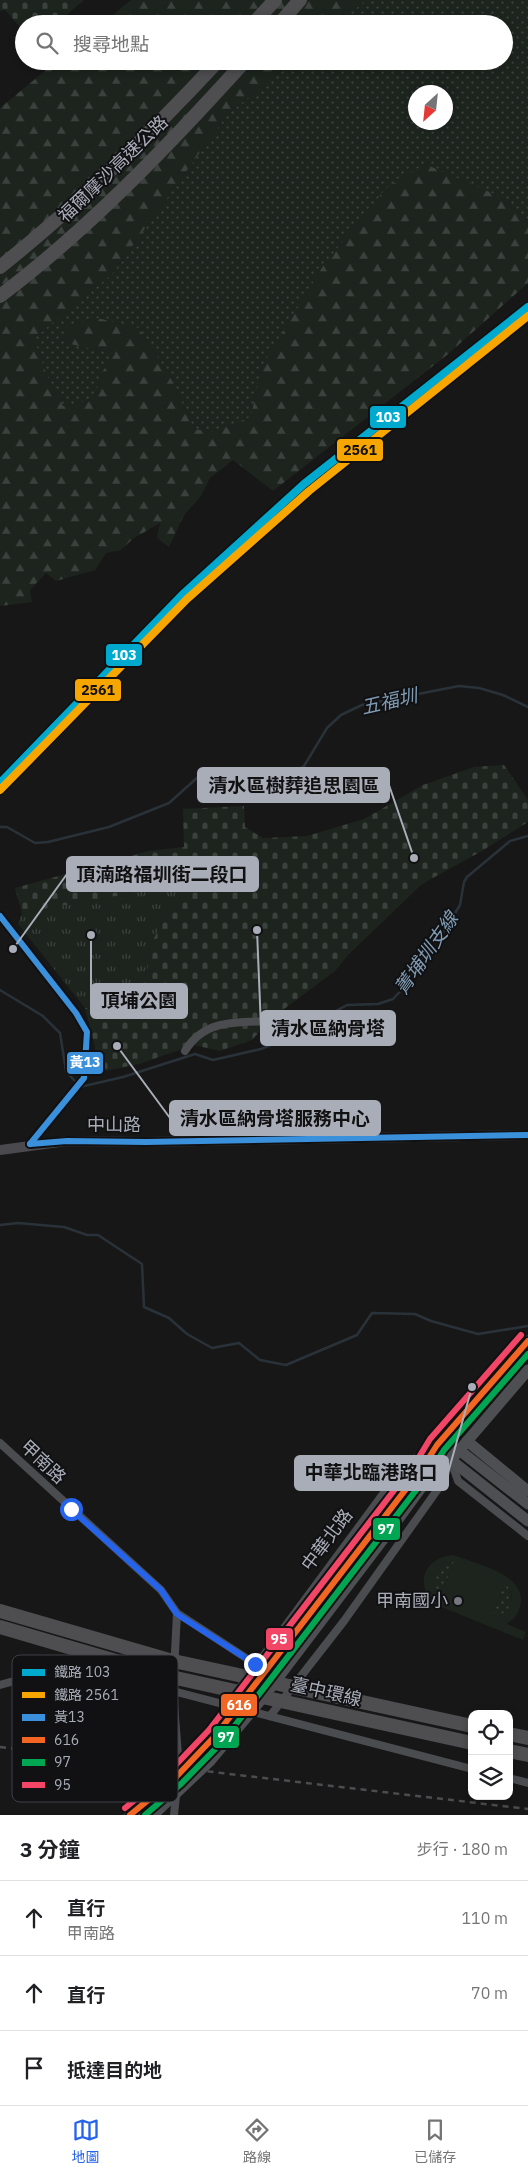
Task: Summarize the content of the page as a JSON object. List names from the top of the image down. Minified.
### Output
{"streets":{"highway":["福爾摩沙高速公路","臺中環線"],"main road":["中華北路"],"street":["中山路","甲南路"]},"water":["五福圳","菁埔圳支線"],"places":["清水區樹葬追思園區","清水區納骨塔","頂埔公園","頂湳路福圳街二段口","清水區納骨塔服務中心","中華北臨港路口","甲南國小"],"lines":["rail line 103","rail line 2561","transit line 黃13","transit line 95","transit line 616","transit line 97"],"legend":["鐵路 103","鐵路 2561","黃13","616","97","95"],"north":"bottom left","page":{"search":"搜尋地點","heading":["3 分鐘","步行 · 180 m"],"list":[["直行","甲南路","110 m"],["直行","70 m"],"抵達目的地"],"nav":["地圖","路線","已儲存"]}}
